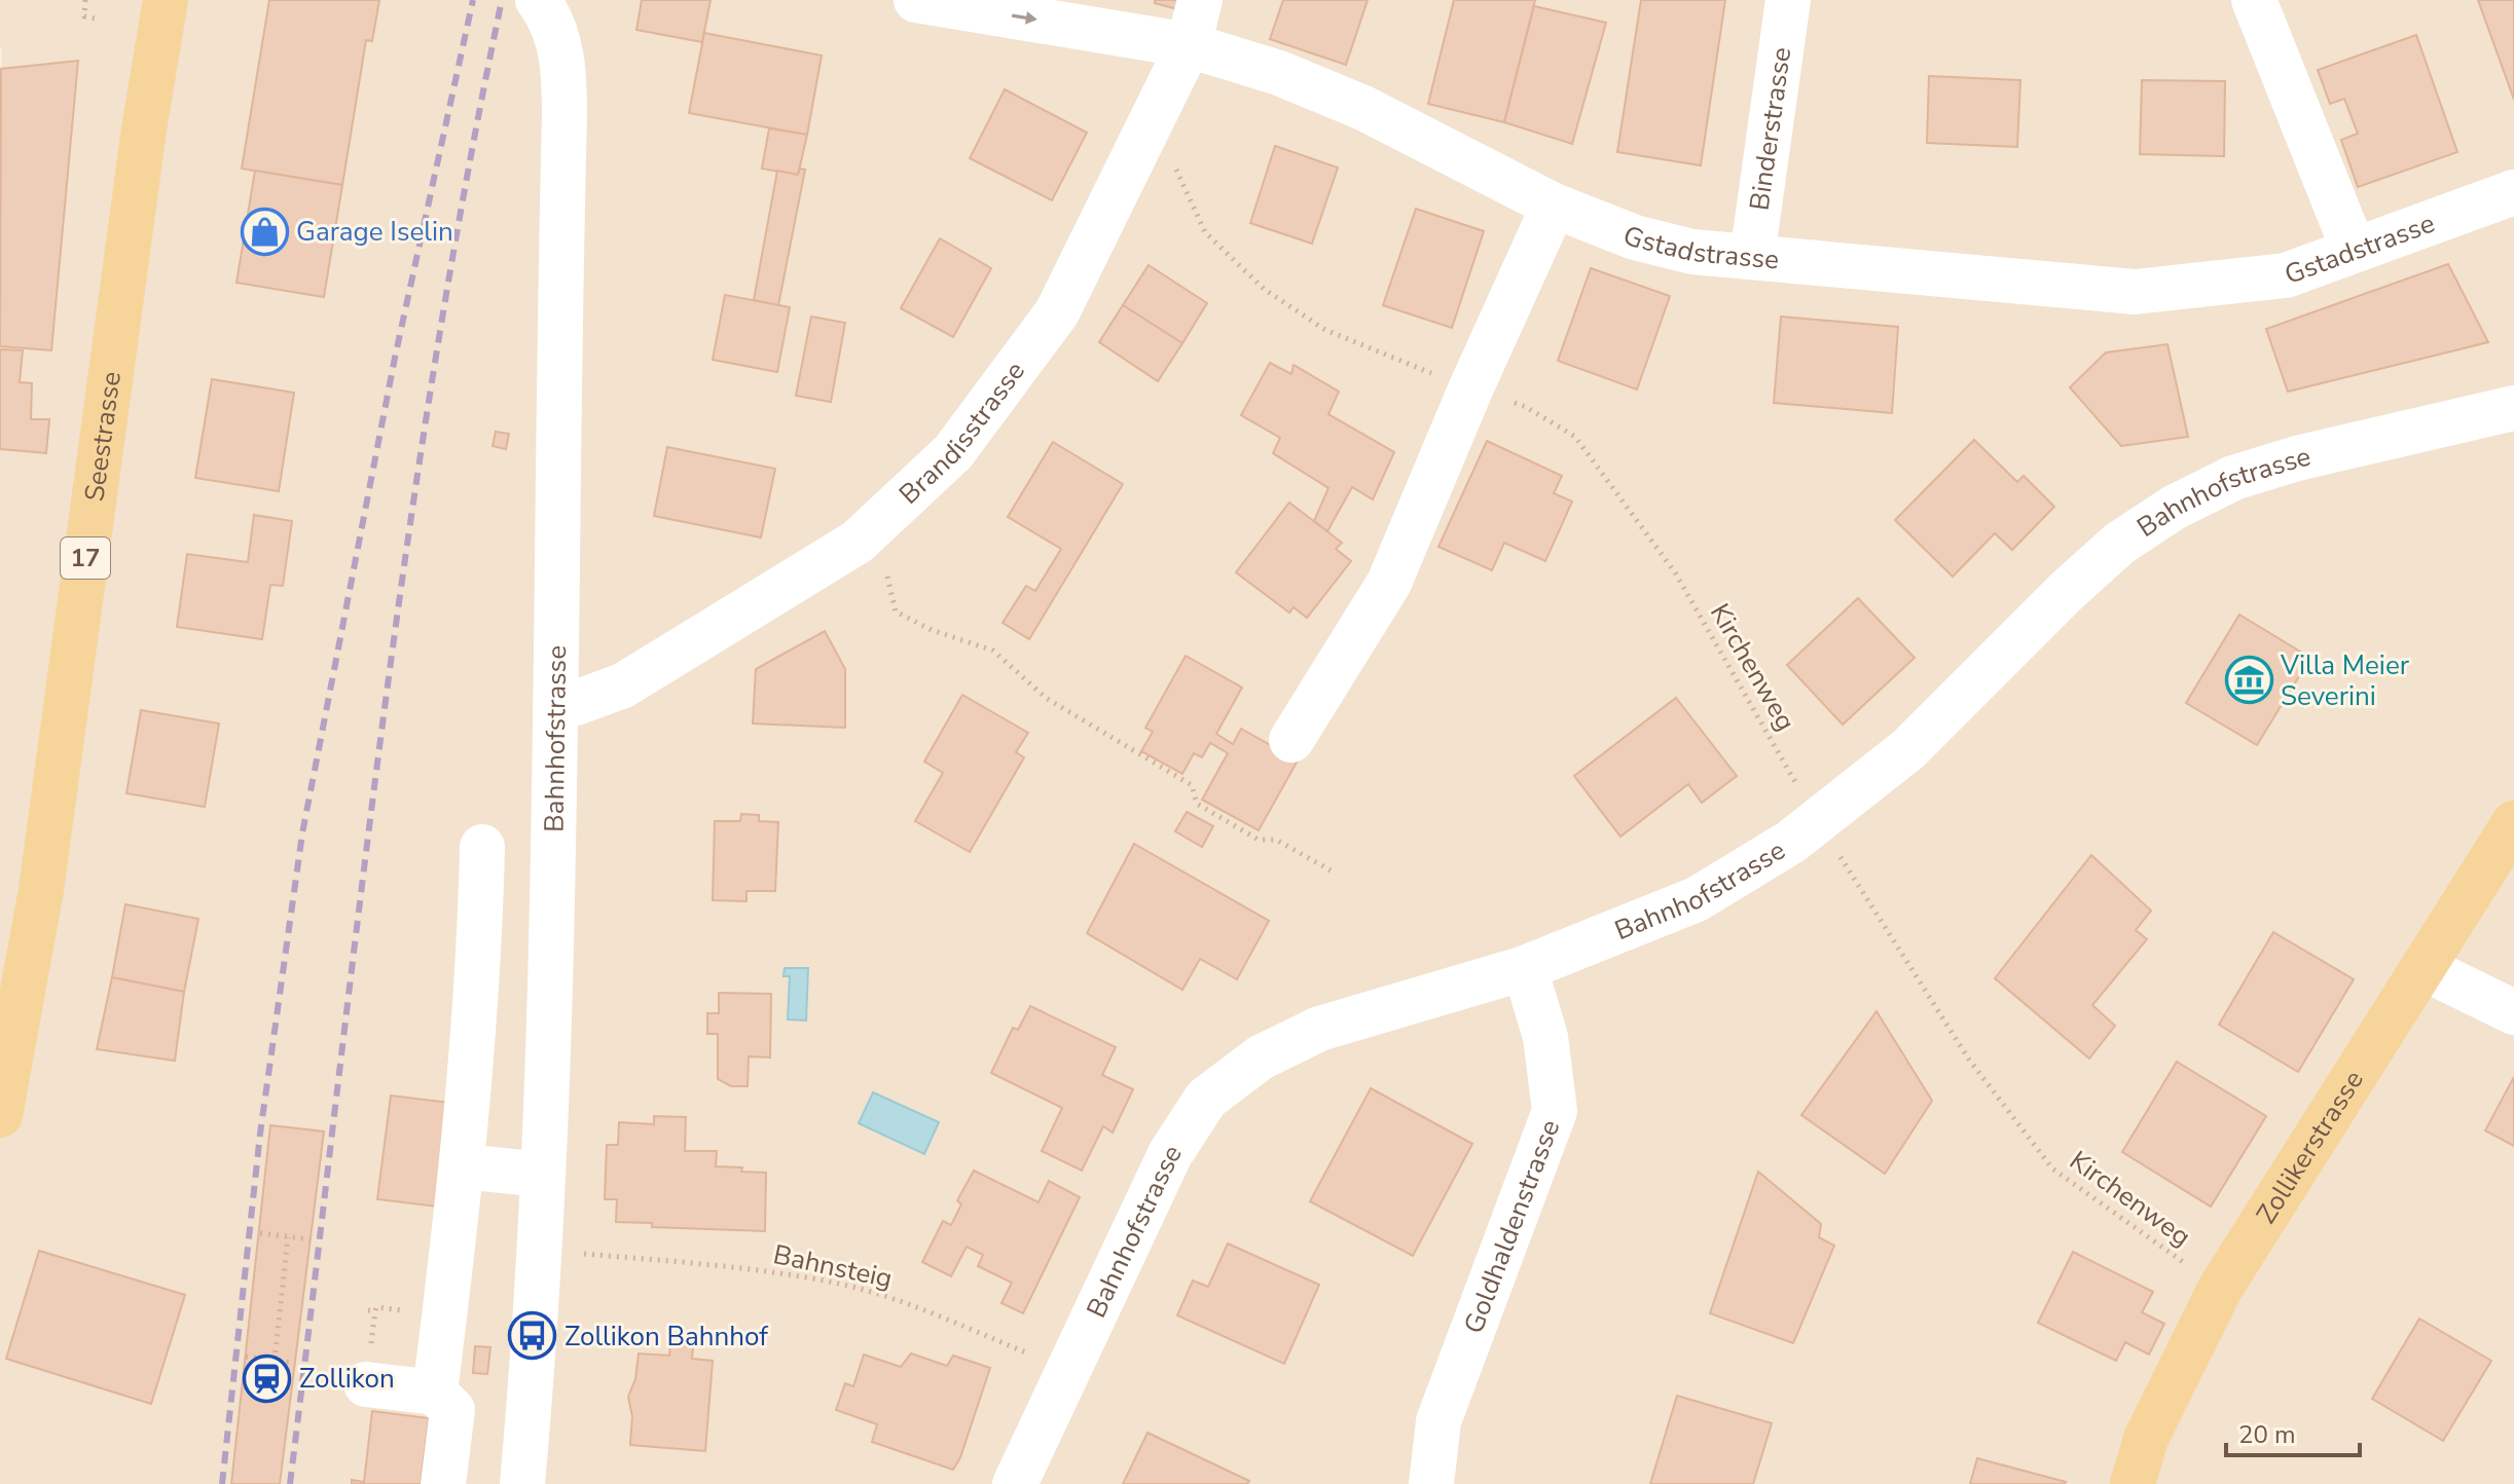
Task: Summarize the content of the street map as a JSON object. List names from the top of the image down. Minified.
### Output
{"streets":{"main road":["Seestrasse","17","Zollikerstrasse"],"street":["Binderstrasse","Gstadstrasse","Brandisstrasse","Bahnhofstrasse","Goldhaldenstrasse"],"path":["Kirchenweg","Bahnsteig"]},"crossings":[["Binderstrasse","Gstadstrasse"],["Gstadstrasse","Brandisstrasse"],["Brandisstrasse","Bahnhofstrasse"],["Bahnhofstrasse","Kirchenweg"],["Bahnhofstrasse","Goldhaldenstrasse"],["Bahnhofstrasse","Bahnsteig"],["Kirchenweg","Zollikerstrasse"]],"places":{"shop":["Garage Iselin"],"museum":["Villa Meier Severini"],"bus stop":["Zollikon Bahnhof"],"station":["Zollikon"]},"scale_bar":"20 m"}
